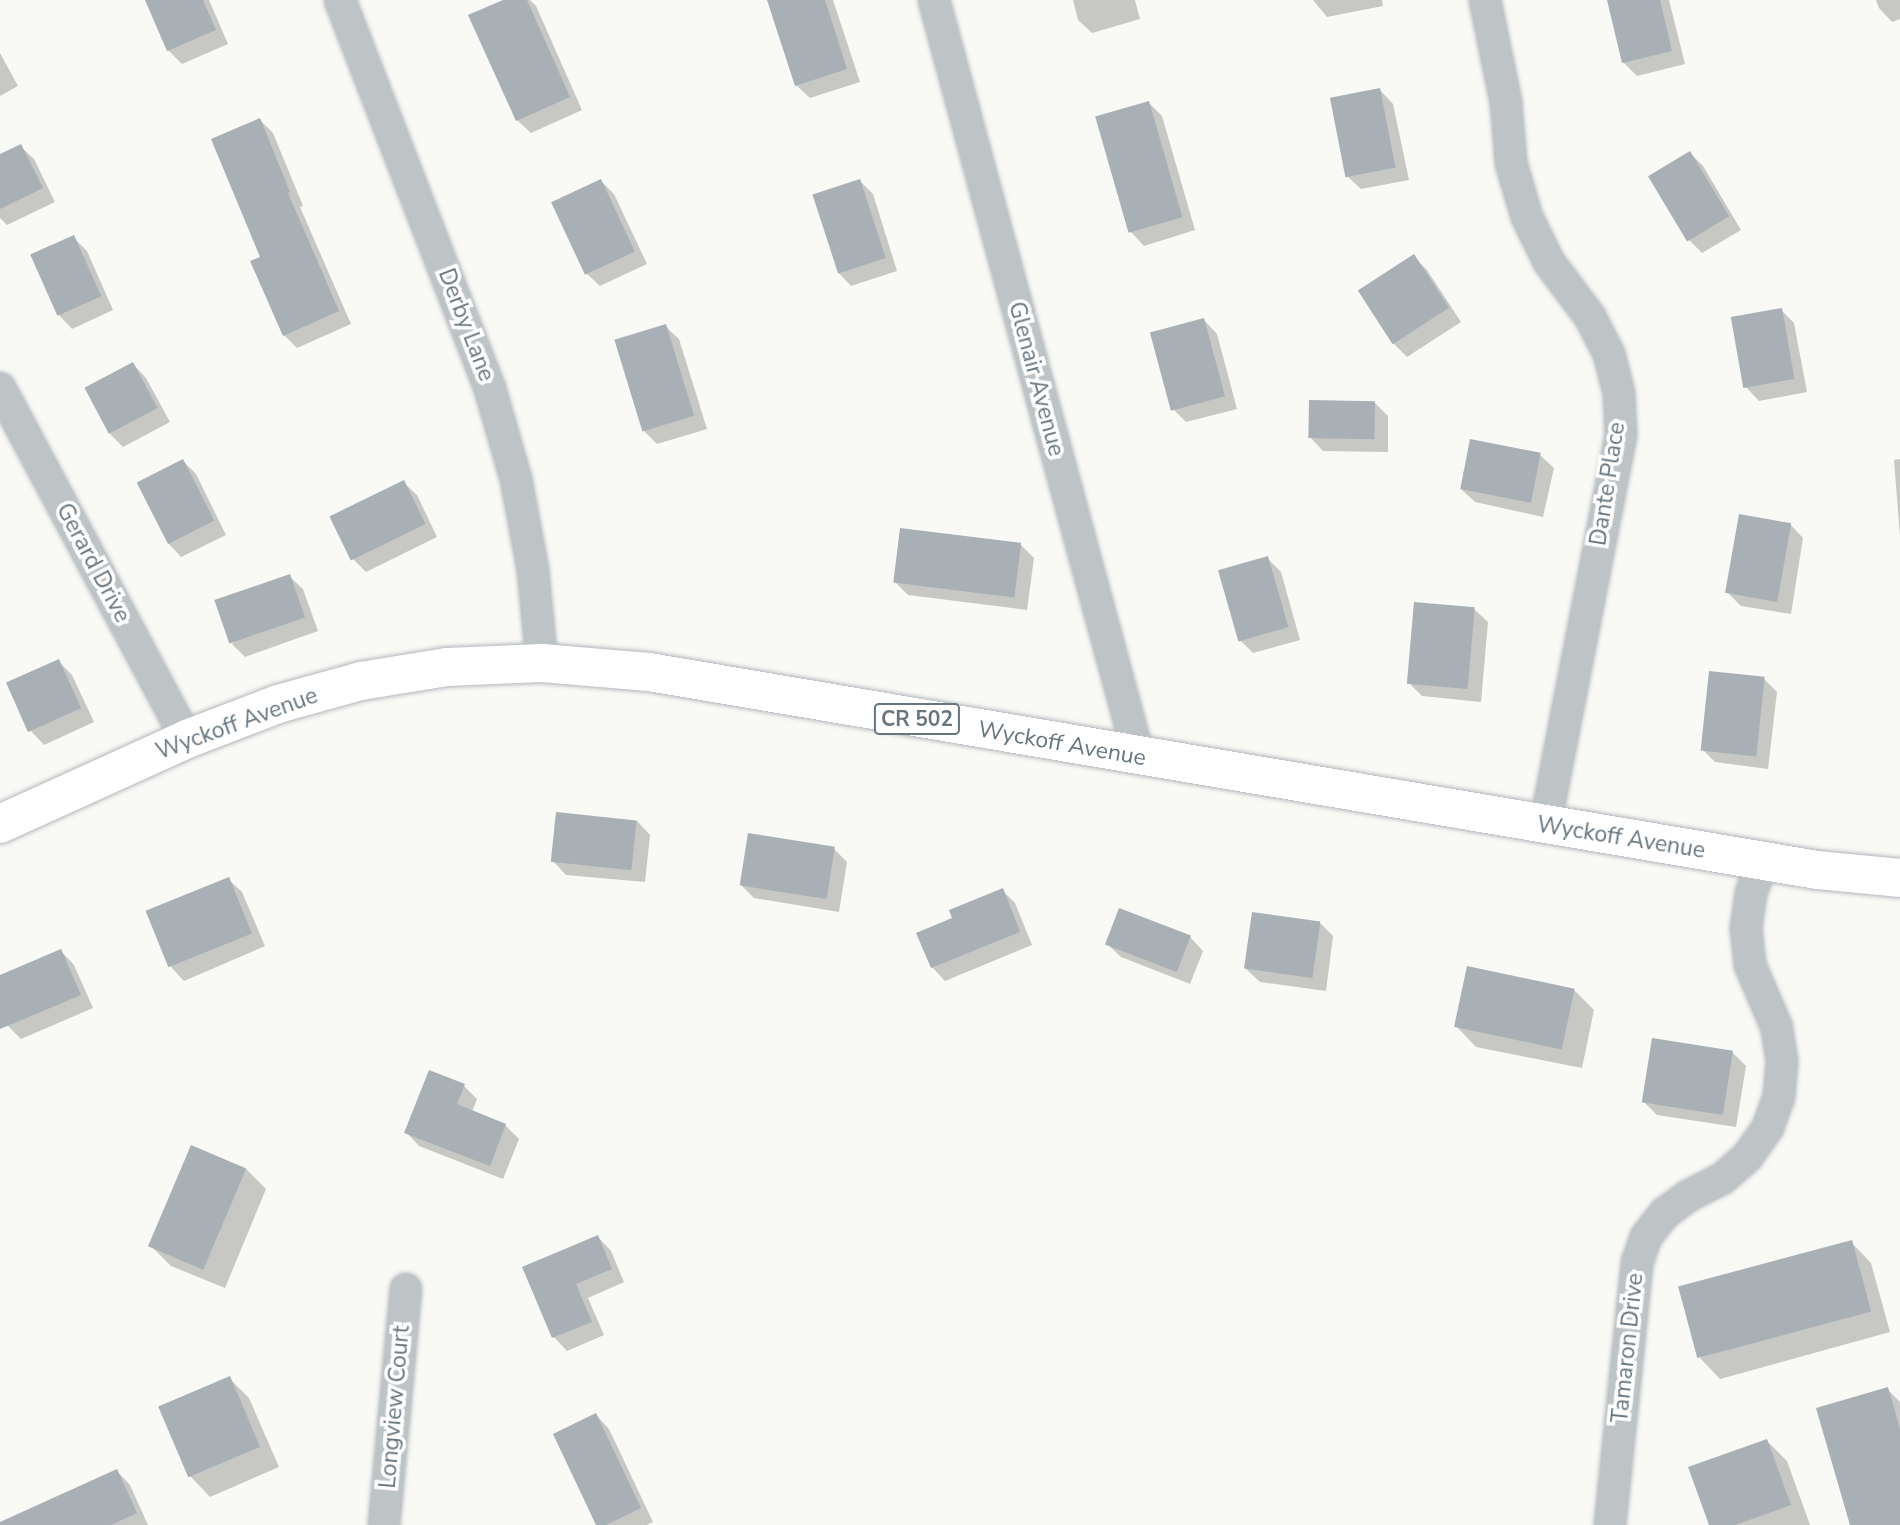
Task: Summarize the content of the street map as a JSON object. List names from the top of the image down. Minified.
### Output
{"streets":{"main road":["CR 502","Wyckoff Avenue"],"street":["Derby Lane","Glenair Avenue","Dante Place","Gerard Drive","Tamaron Drive","Longview Court"]},"crossings":[["Derby Lane","Wyckoff Avenue"],["Glenair Avenue","Wyckoff Avenue"],["Dante Place","Wyckoff Avenue"],["Gerard Drive","Wyckoff Avenue"],["Wyckoff Avenue","Tamaron Drive"]]}
